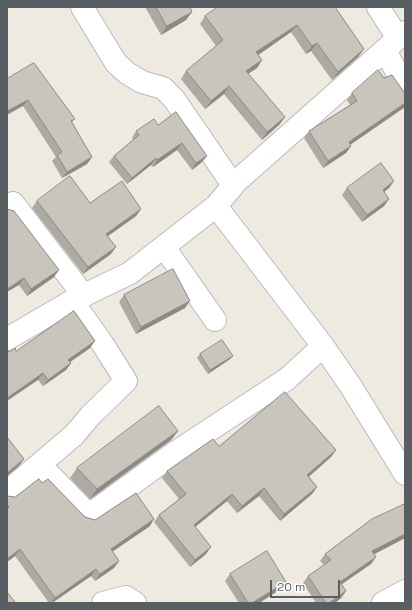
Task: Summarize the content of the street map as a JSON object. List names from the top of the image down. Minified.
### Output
{"scale_bar":"20 m"}
